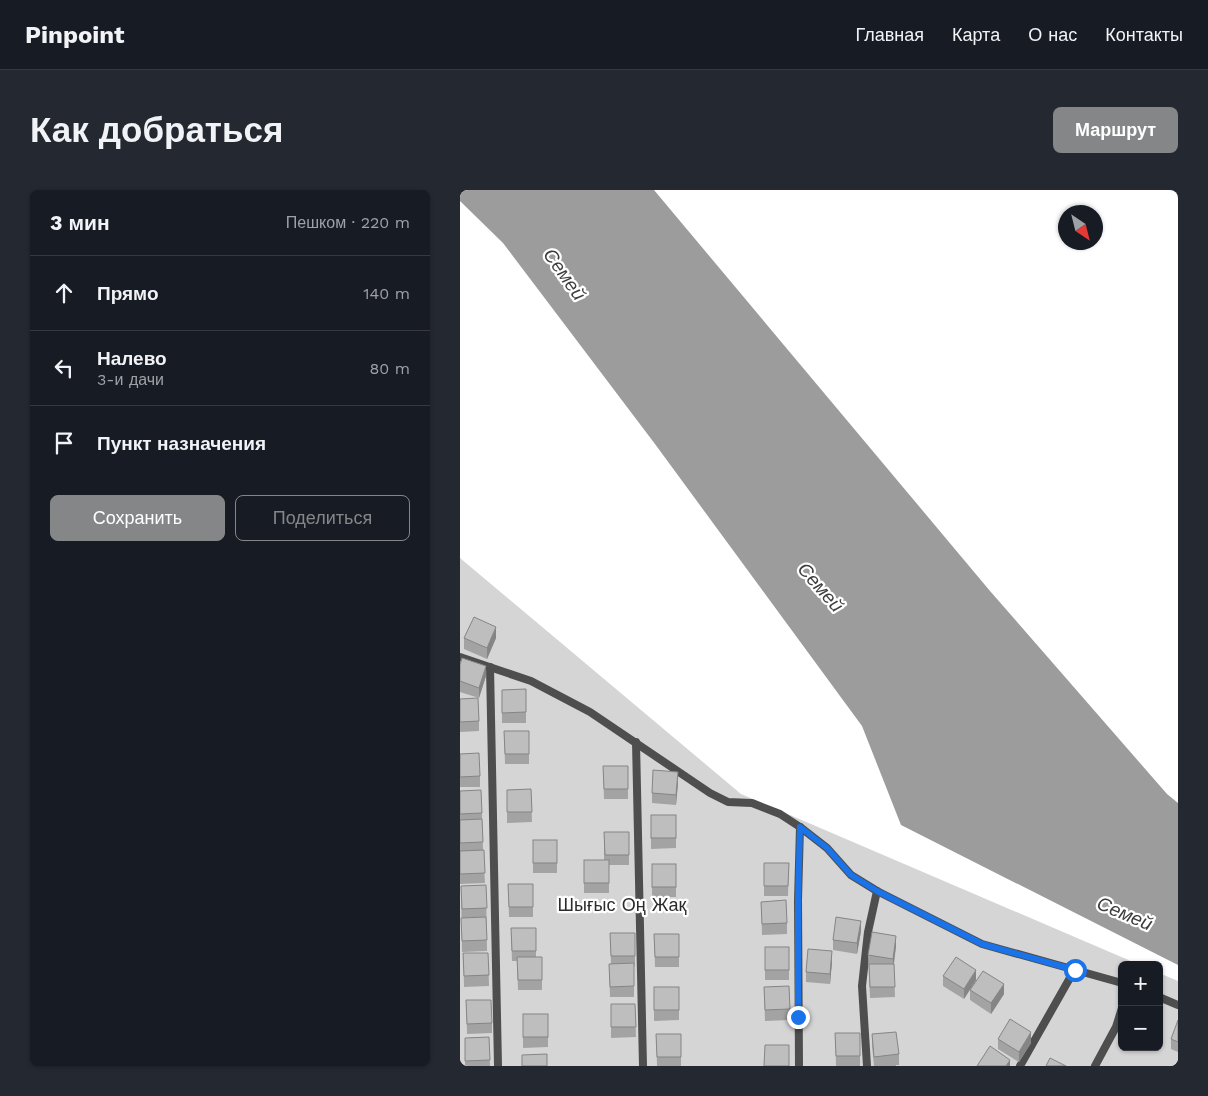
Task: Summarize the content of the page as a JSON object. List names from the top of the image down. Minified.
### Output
{"water":["Семей"],"parks":["Шығыс Оң Жақ"],"north":"bottom right","page":{"header":"Pinpoint","nav":["Главная","Карта","О нас","Контакты"],"buttons":["Маршрут",["Сохранить","Поделиться"]],"title":"Как добраться","heading":["3 мин","Пешком · 220 m"],"list":[["Прямо","140 m"],["Налево","3-и дачи","80 m"],"Пункт назначения"],"map_buttons":["+","−"]}}
